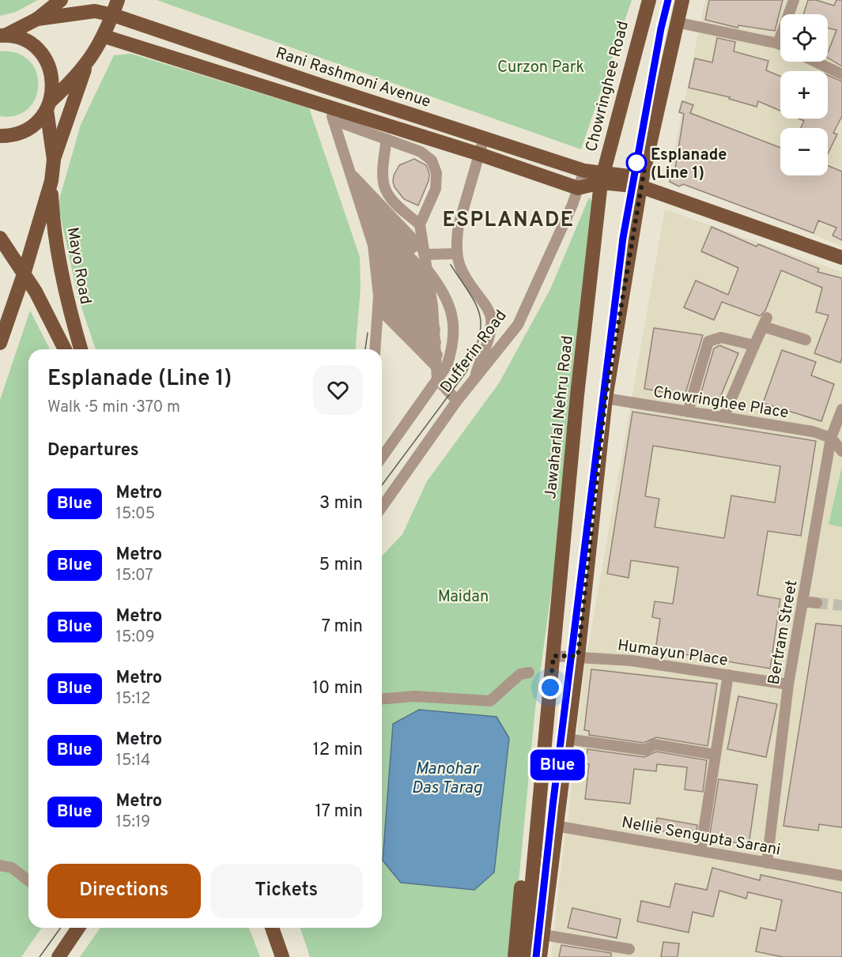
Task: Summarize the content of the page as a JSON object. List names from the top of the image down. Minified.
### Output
{"streets":{"main road":["Rani Rashmoni Avenue","Chowringhee Road","Mayo Road","Jawaharlal Nehru Road"],"street":["Dufferin Road","Chowringhee Place","Bertram Street","Humayun Place","Nellie Sengupta Sarani"]},"crossings":[["Rani Rashmoni Avenue","Chowringhee Road"],["Rani Rashmoni Avenue","Dufferin Road"],["Rani Rashmoni Avenue","Jawaharlal Nehru Road"],["Chowringhee Road","Jawaharlal Nehru Road"],["Chowringhee Place","Bertram Street"],["Jawaharlal Nehru Road","Humayun Place"],["Bertram Street","Humayun Place"],["Bertram Street","Nellie Sengupta Sarani"]],"districts":["ESPLANADE"],"water":["Manohar Das Tarag"],"parks":["Curzon Park","Maidan"],"places":["Esplanade (Line 1)"],"lines":["metro line Blue"],"page":{"on_map":"Blue","map_buttons":["+","−"],"heading":[["Esplanade (Line 1)","Walk · 5 min · 370 m"],"Departures"],"list":[{"mark":"Blue","name":"Metro","note":"15:05","value":"3 min"},{"mark":"Blue","name":"Metro","note":"15:07","value":"5 min"},{"mark":"Blue","name":"Metro","note":"15:09","value":"7 min"},{"mark":"Blue","name":"Metro","note":"15:12","value":"10 min"},{"mark":"Blue","name":"Metro","note":"15:14","value":"12 min"},{"mark":"Blue","name":"Metro","note":"15:19","value":"17 min"}],"buttons":["Directions","Tickets"]}}
